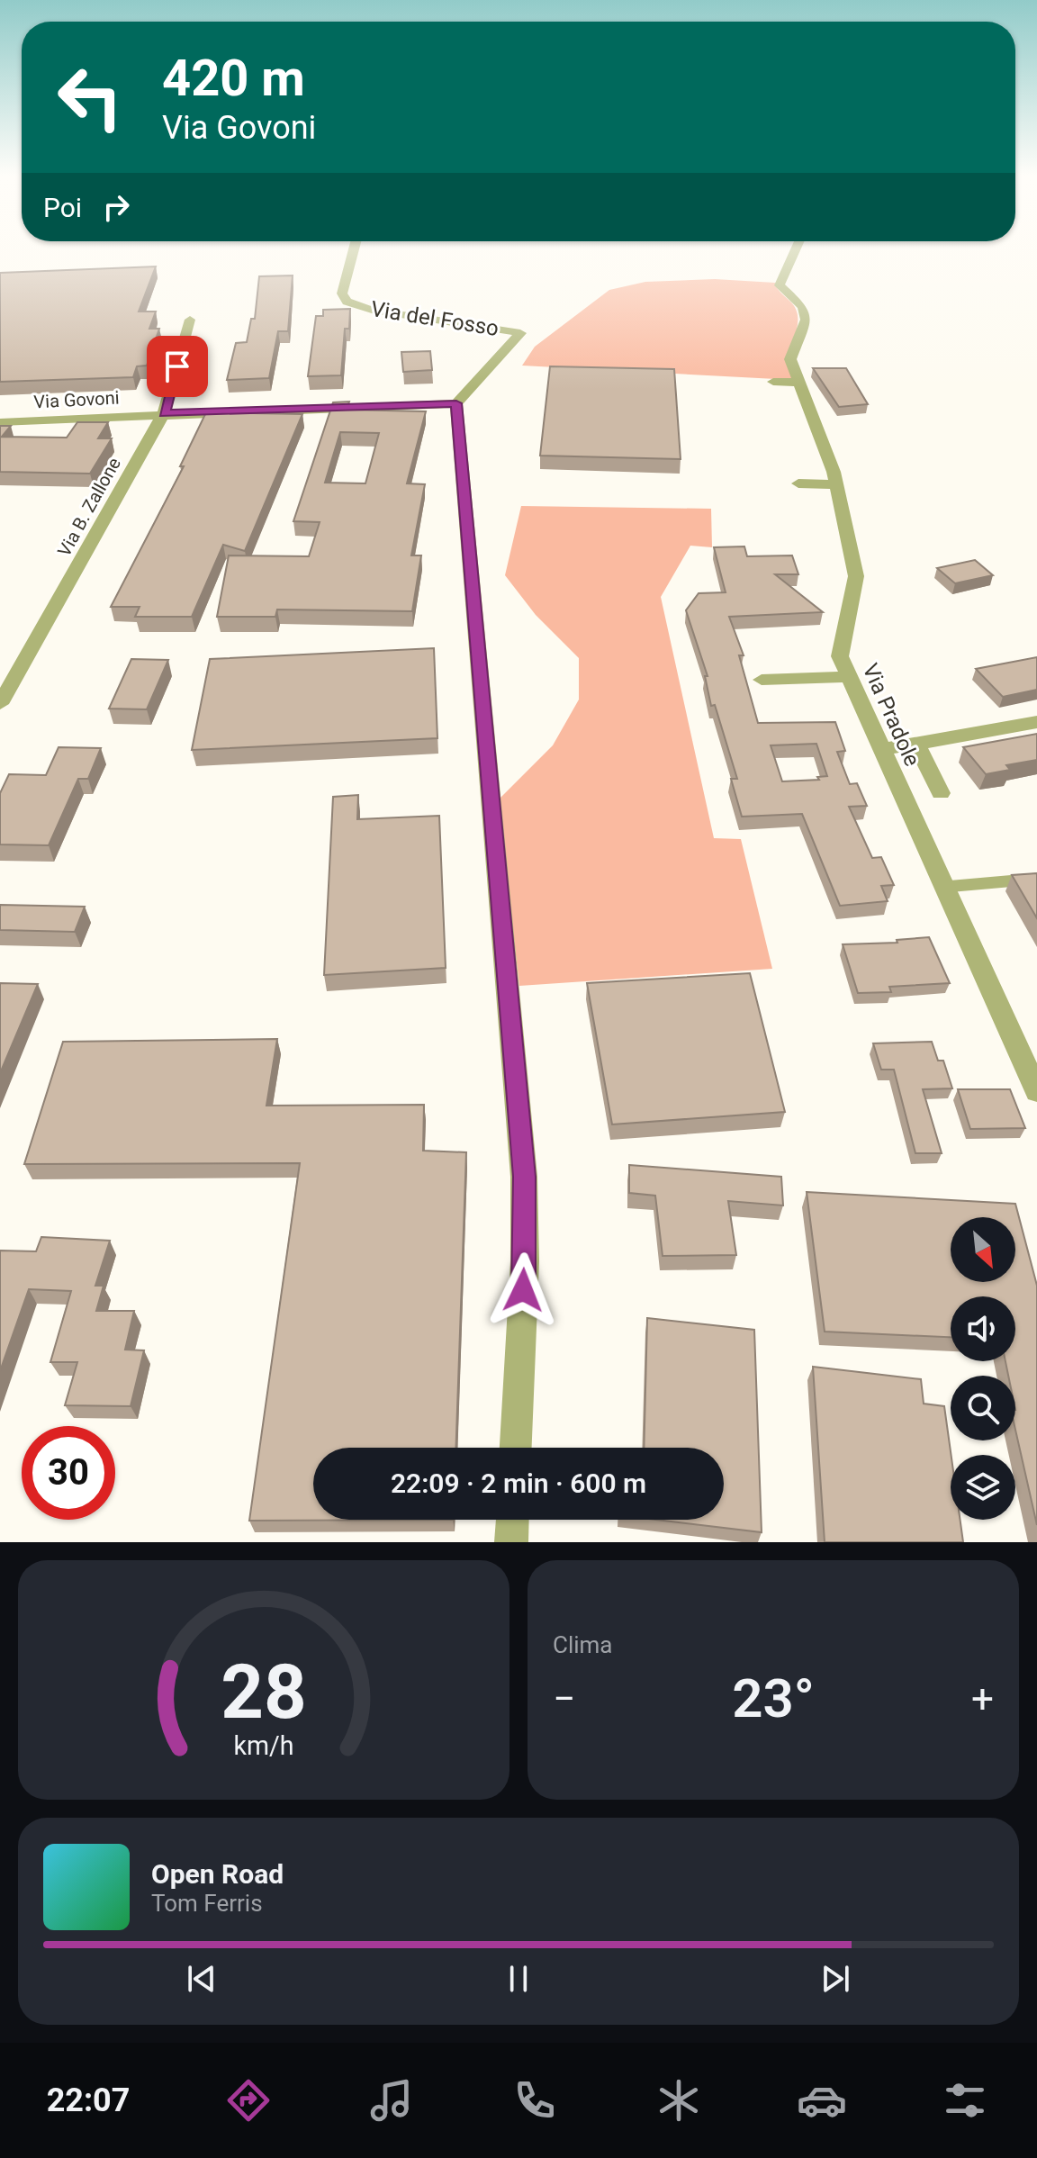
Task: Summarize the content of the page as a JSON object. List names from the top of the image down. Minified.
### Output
{"streets":{"street":["Via del Fosso","Via Govoni","Via B. Zallone","Via Pradole"]},"crossings":[["Via del Fosso","Via Govoni"],["Via Govoni","Via B. Zallone"]],"north":"bottom right","page":{"turn":["420 m","Via Govoni"],"then":"Poi","limit":"30","trip":"22:09 · 2 min · 600 m","tile":"Clima","heat":["−","23°","+"],"song":["Open Road","Tom Ferris"],"tabs":"22:07","gauge":["28","km/h"]}}
